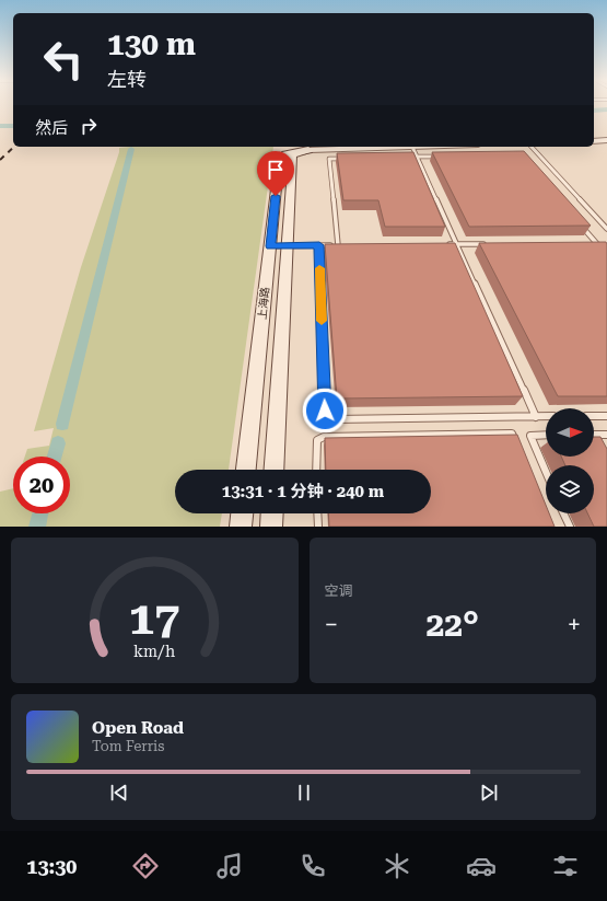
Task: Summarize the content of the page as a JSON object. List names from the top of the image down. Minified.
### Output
{"streets":{"main road":["上海路"]},"north":"right","page":{"turn":["130 m","左转"],"then":"然后","limit":"20","trip":"13:31 · 1 分钟 · 240 m","tile":"空调","heat":["−","22°","+"],"song":["Open Road","Tom Ferris"],"tabs":"13:30","gauge":["17","km/h"]}}
